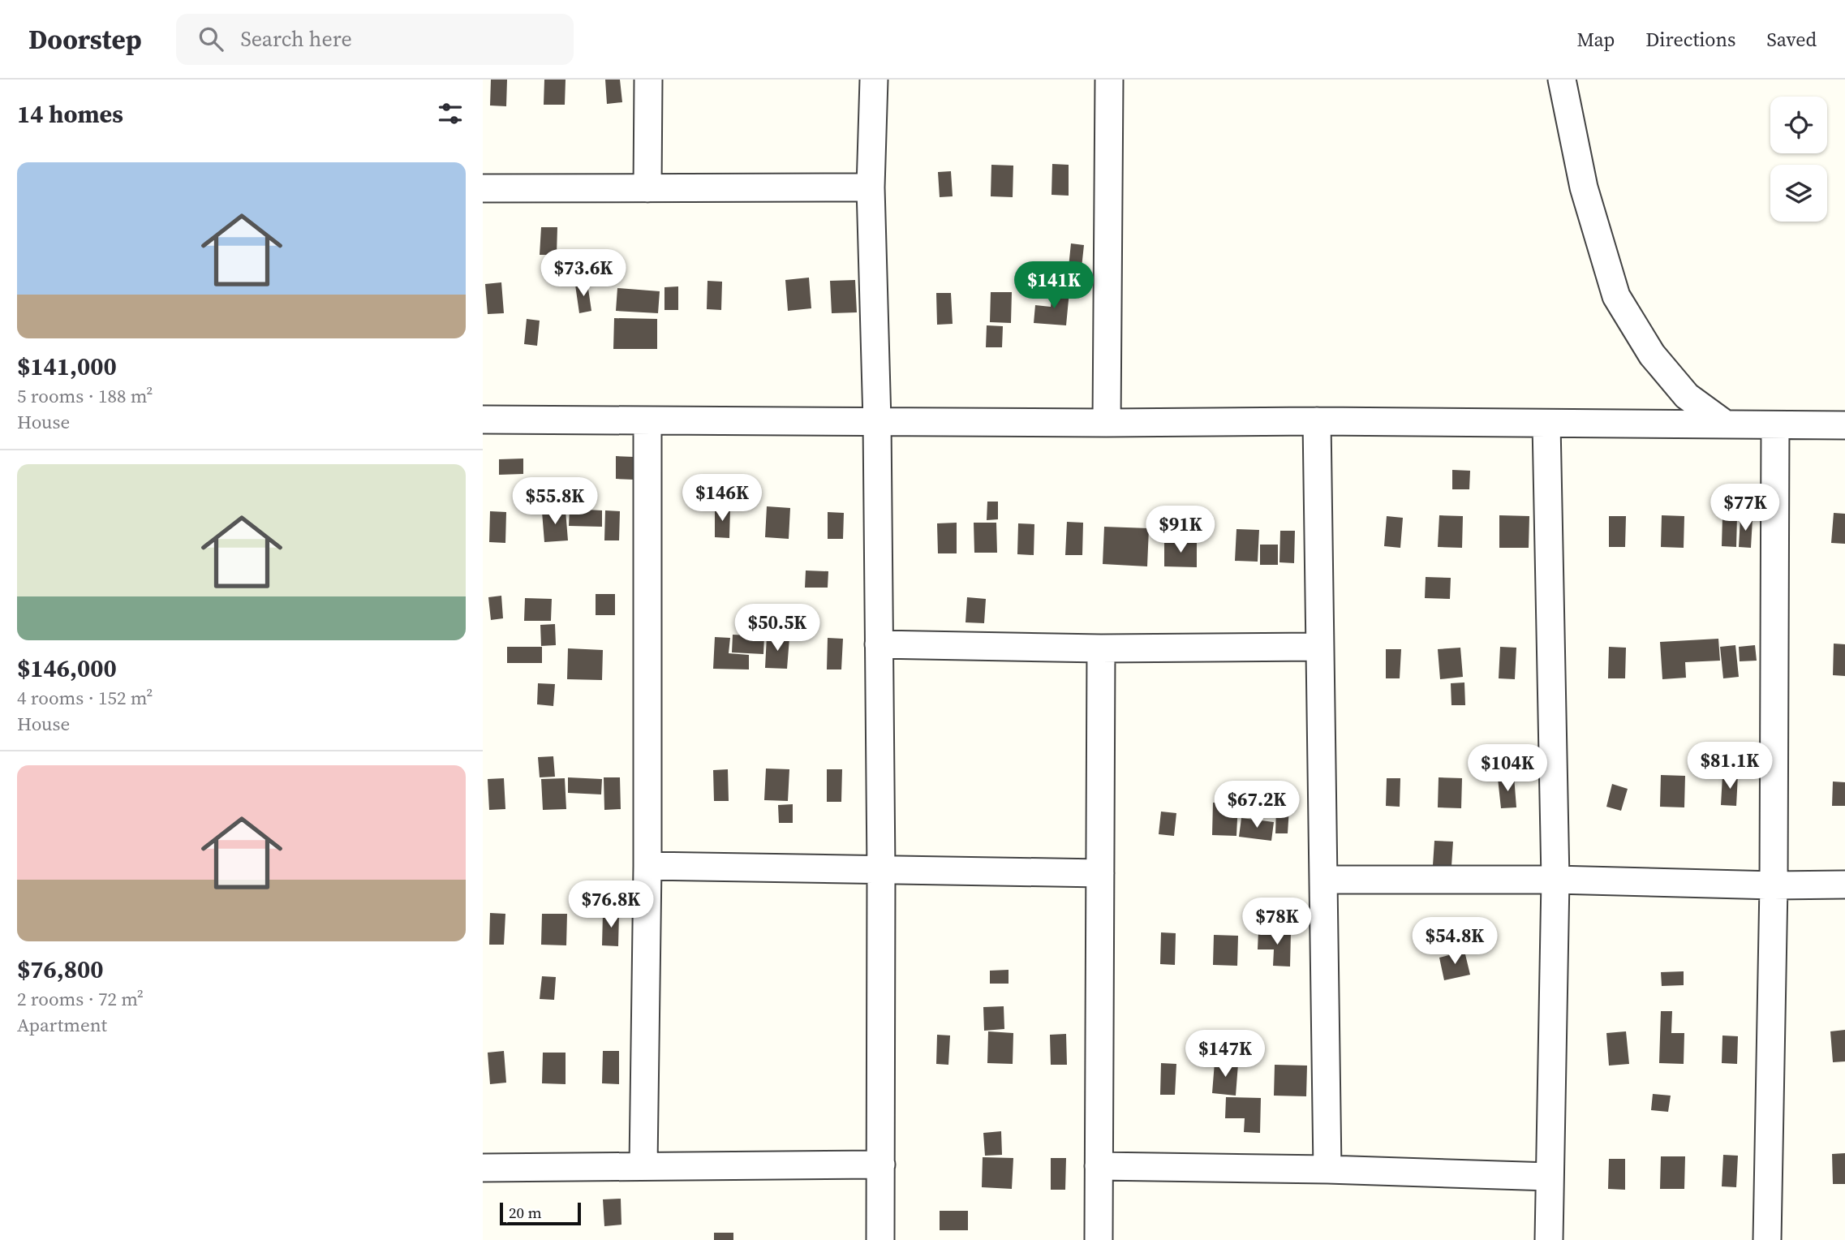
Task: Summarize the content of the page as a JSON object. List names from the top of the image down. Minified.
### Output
{"scale_bar":"20 m","page":{"header":"Doorstep","search":"Search here","nav":["Map","Directions","Saved"],"heading":"14 homes","list":[{"name":"$141,000","note":"5 rooms · 188 m² · House"},{"name":"$146,000","note":"4 rooms · 152 m² · House"},{"name":"$76,800","note":"2 rooms · 72 m² · Apartment"}],"price":["$73.6K","$141K","$146K","$55.8K","$77K","$91K","$50.5K","$81.1K","$104K","$67.2K","$76.8K","$78K","$54.8K","$147K"],"scale":"20 m"}}
